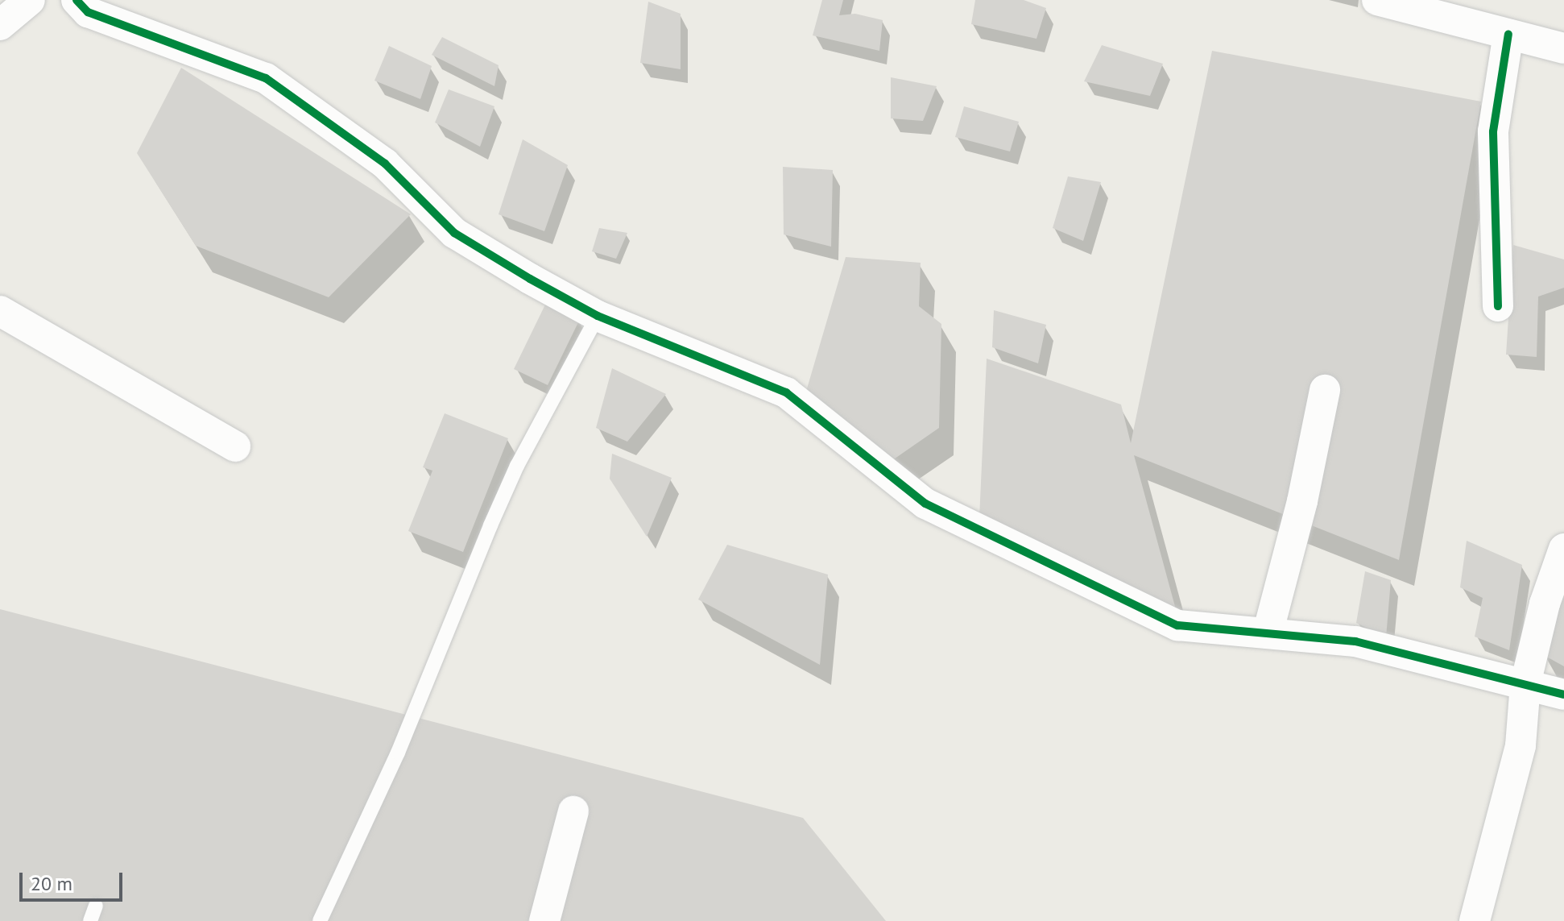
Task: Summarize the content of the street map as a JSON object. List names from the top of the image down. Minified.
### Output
{"scale_bar":"20 m"}
